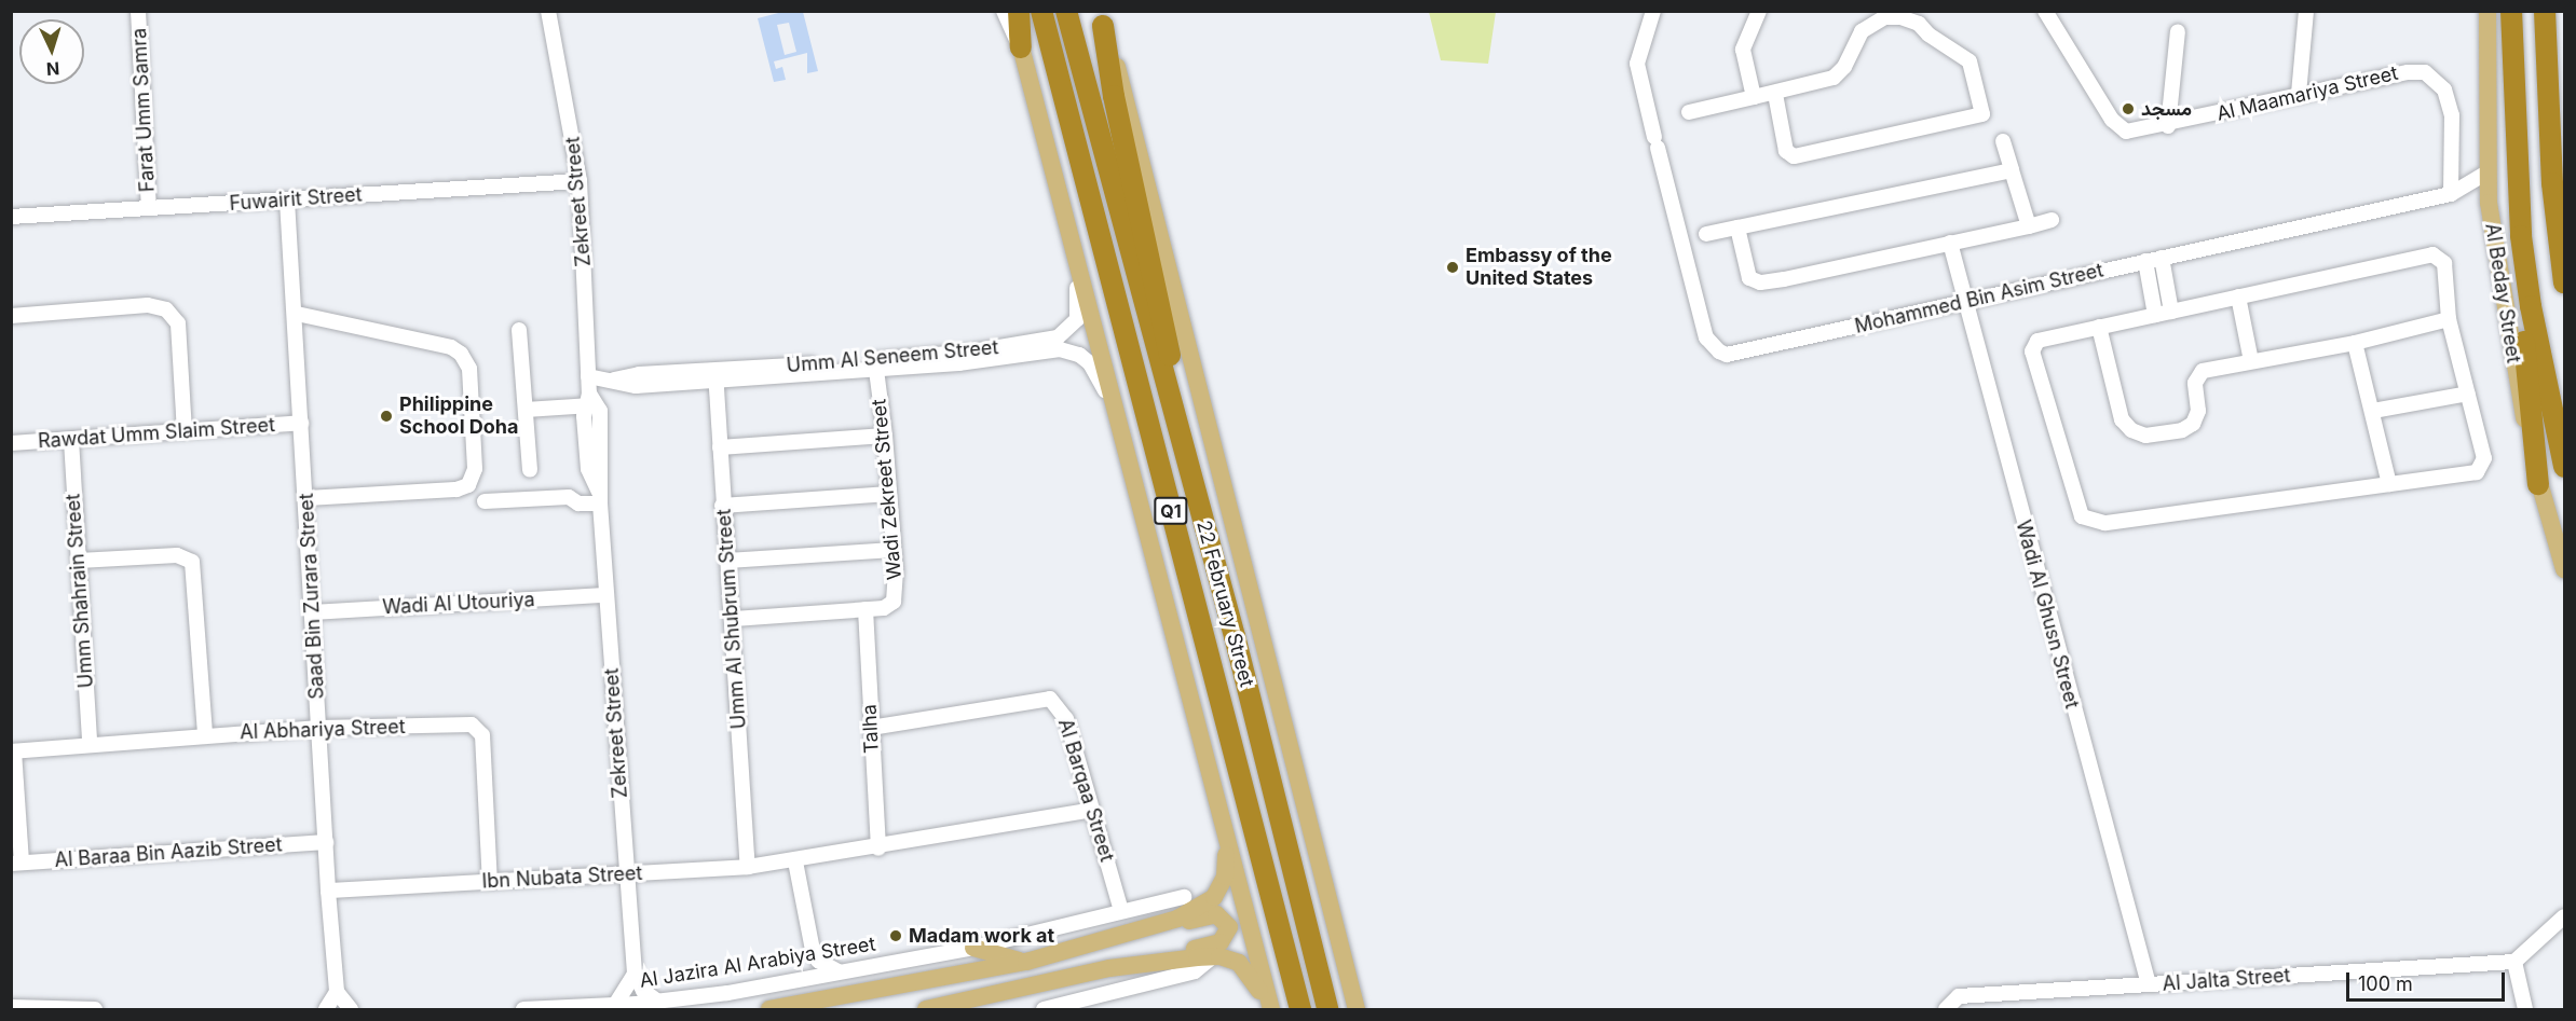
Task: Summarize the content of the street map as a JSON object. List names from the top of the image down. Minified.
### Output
{"streets":{"highway":["Al Beday Street","Q1","22 February Street"],"street":["Al Maamariya Street","Farat Umm Samra","Fuwairit Street","Zekreet Street","Mohammed Bin Asim Street","Umm Al Seneem Street","Rawdat Umm Slaim Street","Wadi Zekreet Street","Umm Shahrain Street","Saad Bin Zurara Street","Wadi Al Utouriya","Wadi Al Ghusn Street","Umm Al Shubrum Street","Talha","Al Abhariya Street","Al Barqaa Street","Al Baraa Bin Aazib Street","Ibn Nubata Street","Al Jazira Al Arabiya Street","Al Jalta Street"]},"crossings":[["Al Maamariya Street","Mohammed Bin Asim Street"],["Farat Umm Samra","Fuwairit Street"],["Fuwairit Street","Zekreet Street"],["Fuwairit Street","Saad Bin Zurara Street"],["Zekreet Street","Umm Al Seneem Street"],["Zekreet Street","Wadi Al Utouriya"],["Zekreet Street","Ibn Nubata Street"],["Al Beday Street","Mohammed Bin Asim Street"],["Mohammed Bin Asim Street","Wadi Al Ghusn Street"],["Umm Al Seneem Street","Wadi Zekreet Street"],["Umm Al Seneem Street","Umm Al Shubrum Street"],["Rawdat Umm Slaim Street","Umm Shahrain Street"],["Rawdat Umm Slaim Street","Saad Bin Zurara Street"],["Wadi Zekreet Street","Umm Al Shubrum Street"],["Wadi Zekreet Street","Talha"],["Umm Shahrain Street","Al Abhariya Street"],["Saad Bin Zurara Street","Wadi Al Utouriya"],["Saad Bin Zurara Street","Al Abhariya Street"],["Saad Bin Zurara Street","Al Baraa Bin Aazib Street"],["Saad Bin Zurara Street","Ibn Nubata Street"],["Wadi Al Ghusn Street","Al Jalta Street"],["Umm Al Shubrum Street","Ibn Nubata Street"],["Talha","Al Barqaa Street"],["Talha","Ibn Nubata Street"],["Al Abhariya Street","Ibn Nubata Street"],["Al Barqaa Street","Ibn Nubata Street"],["Al Barqaa Street","Al Jazira Al Arabiya Street"]],"places":["مسجد","Embassy of the United States","Philippine School Doha","Madam work at"],"scale_bar":"100 m","north":"bottom"}
